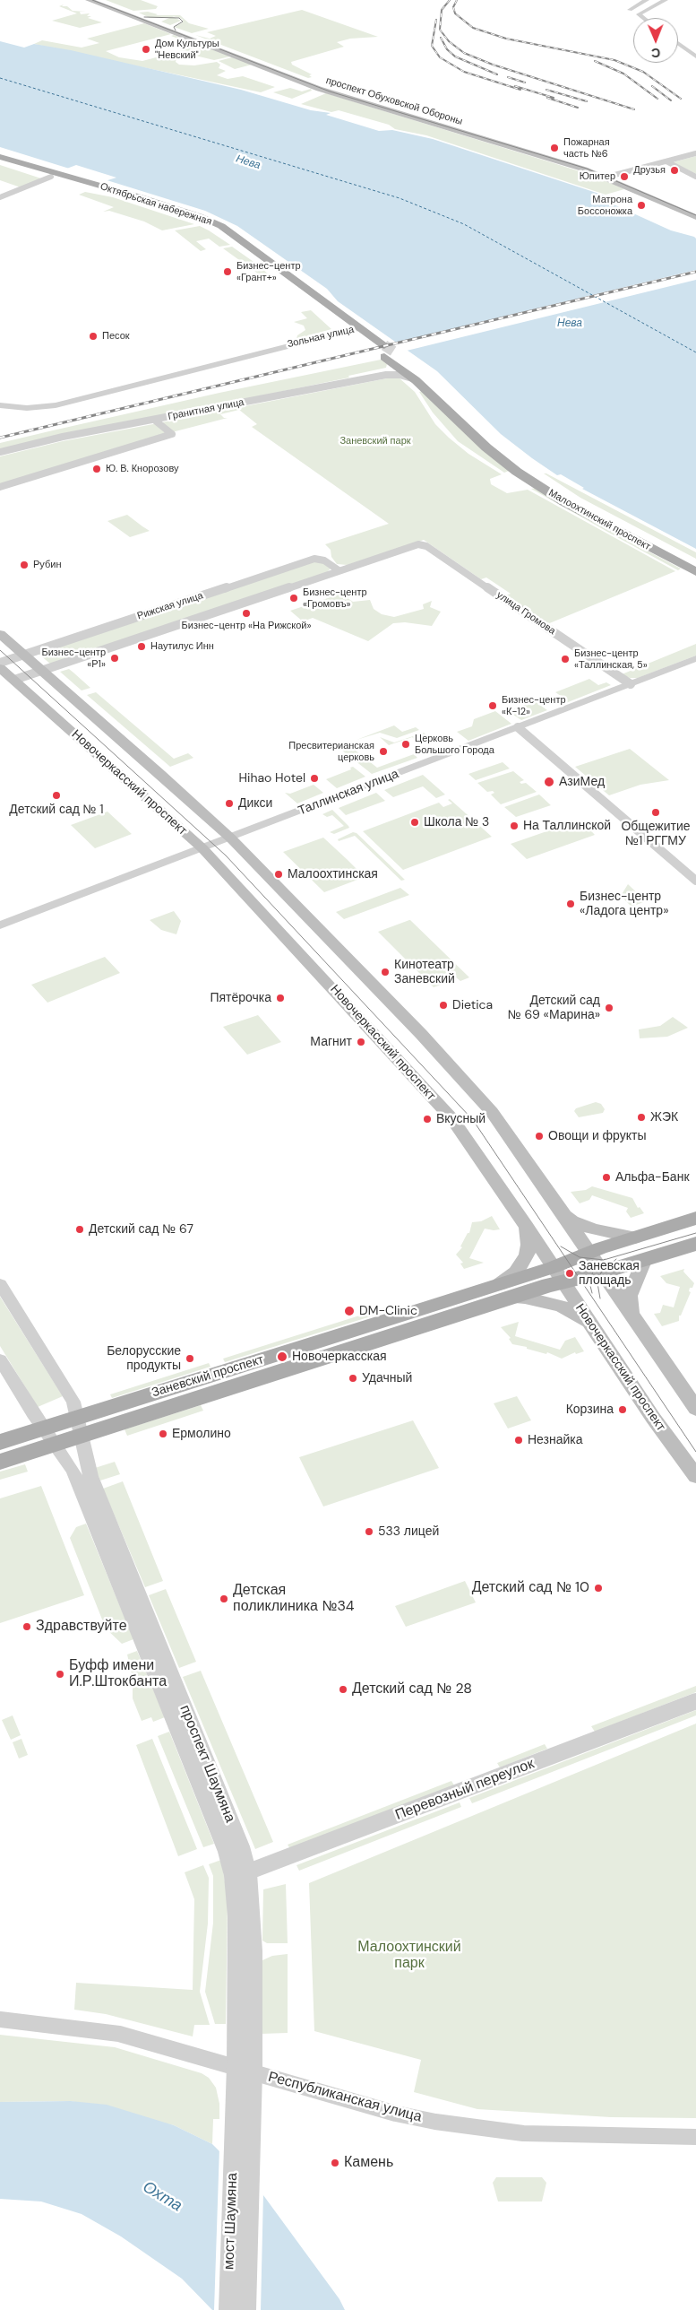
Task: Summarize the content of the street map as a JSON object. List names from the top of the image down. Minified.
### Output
{"streets":{"main road":["проспект Обуховской Обороны","Октябрьская набережная","Малоохтинский проспект","Новочеркасский проспект","Заневский проспект"],"street":["Зольная улица","Гранитная улица","Рижская улица","улица Громова","Таллинская улица","проспект Шаумяна","Перевозный переулок","Республиканская улица","мост Шаумяна"]},"crossings":[["Октябрьская набережная","Зольная улица"],["Октябрьская набережная","Малоохтинский проспект"],["Гранитная улица","Малоохтинский проспект"],["Рижская улица","улица Громова"],["Рижская улица","Новочеркасский проспект"],["улица Громова","Таллинская улица"],["Новочеркасский проспект","Таллинская улица"],["Новочеркасский проспект","Заневский проспект"],["Заневский проспект","проспект Шаумяна"],["проспект Шаумяна","Перевозный переулок"],["проспект Шаумяна","Республиканская улица"],["проспект Шаумяна","мост Шаумяна"]],"water":["Нева","Охта"],"parks":["Заневский парк","Малоохтинский парк"],"places":["Дом Культуры \"Невский\"","Пожарная часть №6","Друзья","Юпитер","Матрона Боссоножка","Бизнес-центр «Грант+»","Песок","Ю. В. Кнорозову","Рубин","Бизнес-центр «Громовъ»","Бизнес-центр «На Рижской»","Наутилус Инн","Бизнес-центр «Р1»","Бизнес-центр «Таллинская, 5»","Бизнес-центр «К-12»","Церковь Большого Города","Пресвитерианская церковь","Hihao Hotel","АзиМед","Детский сад № 1","Дикси","Общежитие №1 РГГМУ","Школа № 3","На Таллинской","Малоохтинская","Бизнес-центр «Ладога центр»","Кинотеатр Заневский","Пятёрочка","Dietica","Детский сад № 69 «Марина»","Магнит","ЖЭК","Вкусный","Овощи и фрукты","Альфа-Банк","Детский сад № 67","Заневская площадь","DM-Clinic","Новочеркасская","Белорусские продукты","Удачный","Корзина","Ермолино","Незнайка","533 лицей","Детский сад № 10","Детская поликлиника №34","Здравствуйте","Буфф имени И.Р.Штокбанта","Детский сад № 28","Камень"],"north":"bottom"}
